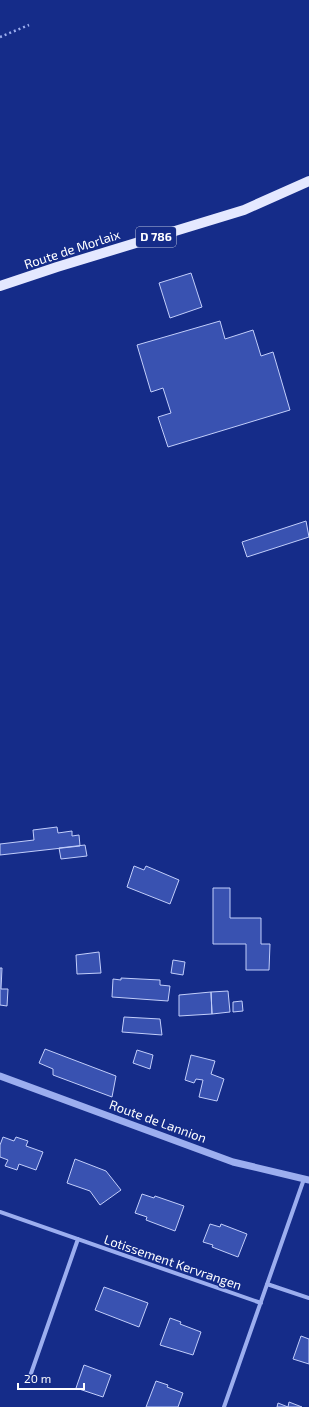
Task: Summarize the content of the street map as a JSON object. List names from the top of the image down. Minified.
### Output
{"streets":{"main road":["D 786","Route de Morlaix"],"street":["Route de Lannion","Lotissement Kervrangen"]},"scale_bar":"20 m"}
